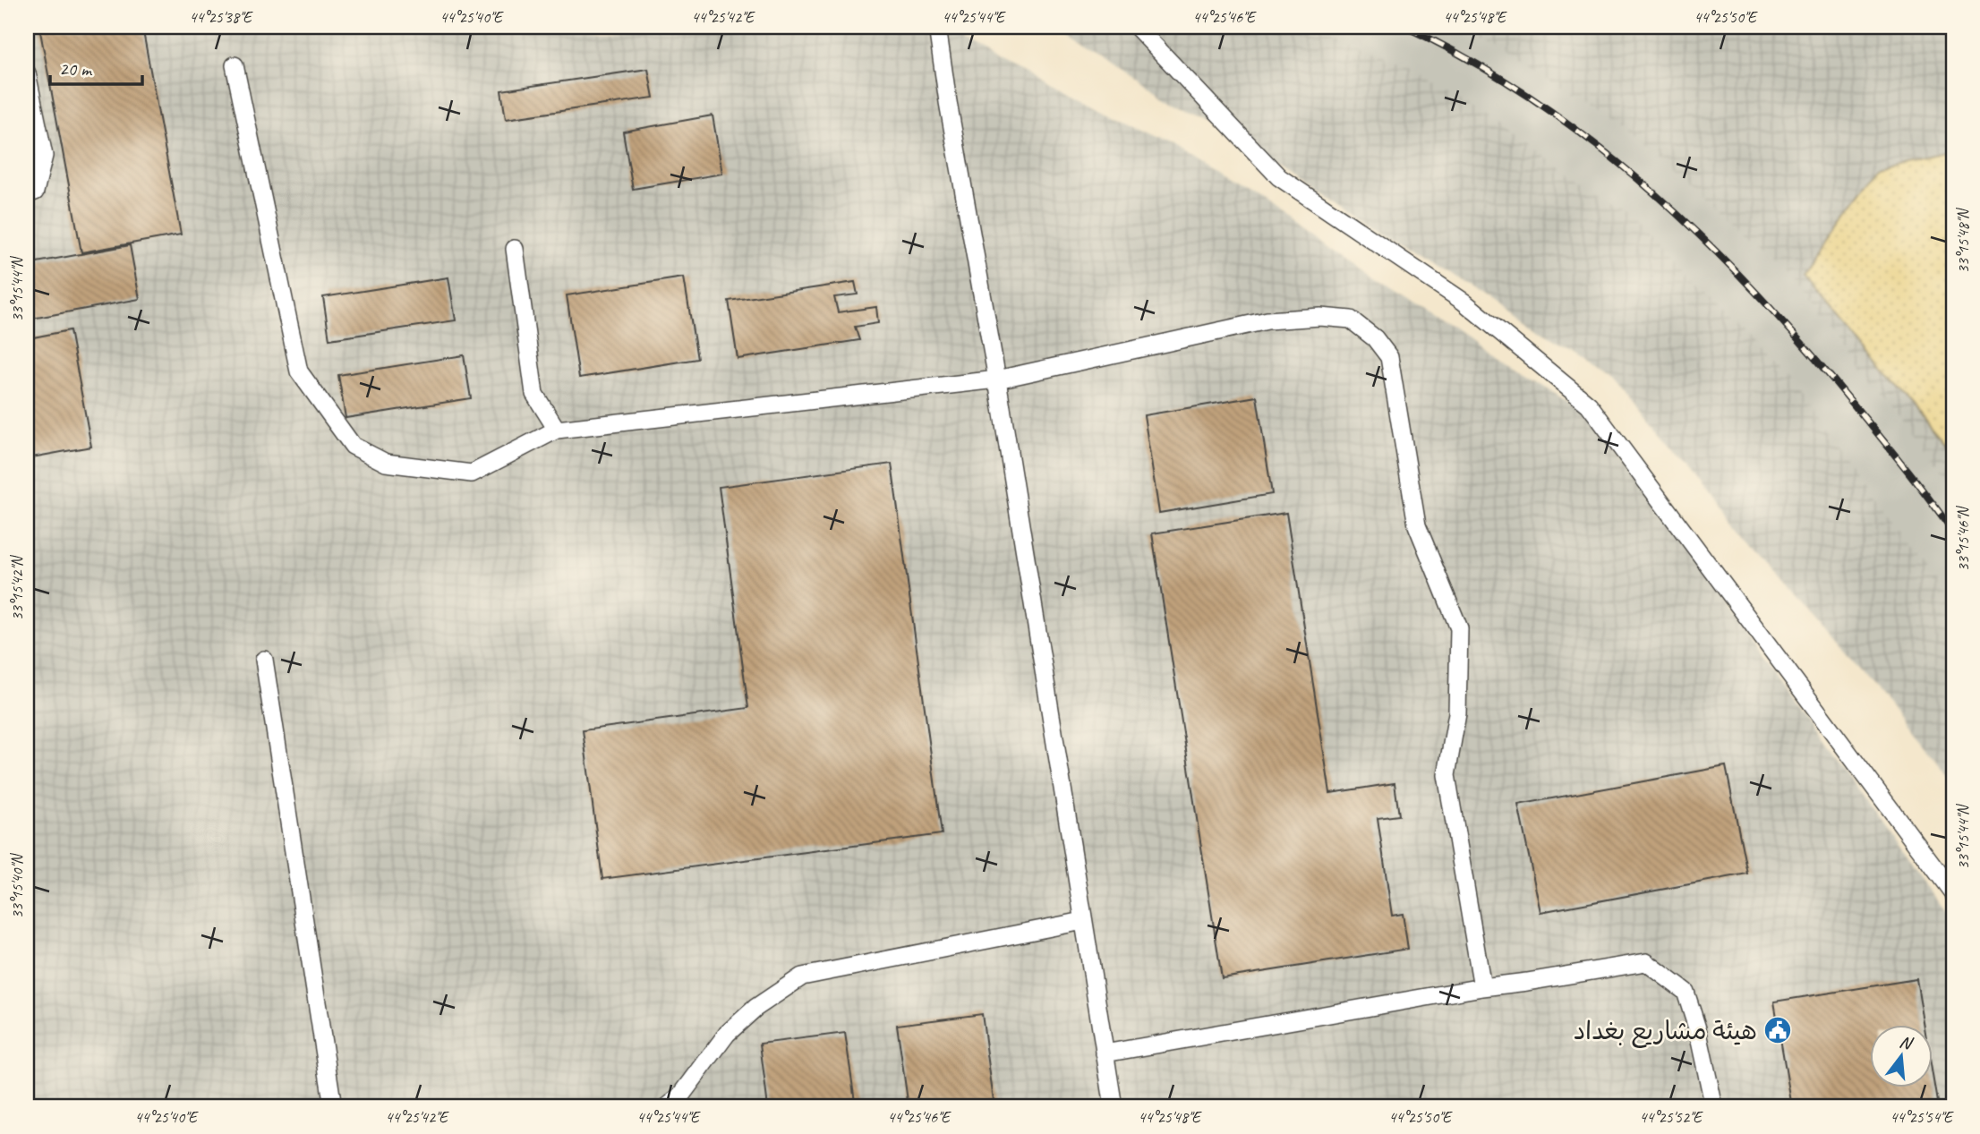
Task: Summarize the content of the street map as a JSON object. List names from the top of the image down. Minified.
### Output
{"places":{"public building":["هيئة مشاريع بغداد"]},"scale_bar":"20 m","north":"top","coordinates":["44°25'38\"E","44°25'40\"E","44°25'42\"E","44°25'44\"E","44°25'46\"E","44°25'48\"E","44°25'50\"E","33°15'48\"N","33°15'44\"N","33°15'46\"N","33°15'42\"N","33°15'40\"N","44°25'52\"E","44°25'54\"E"]}
